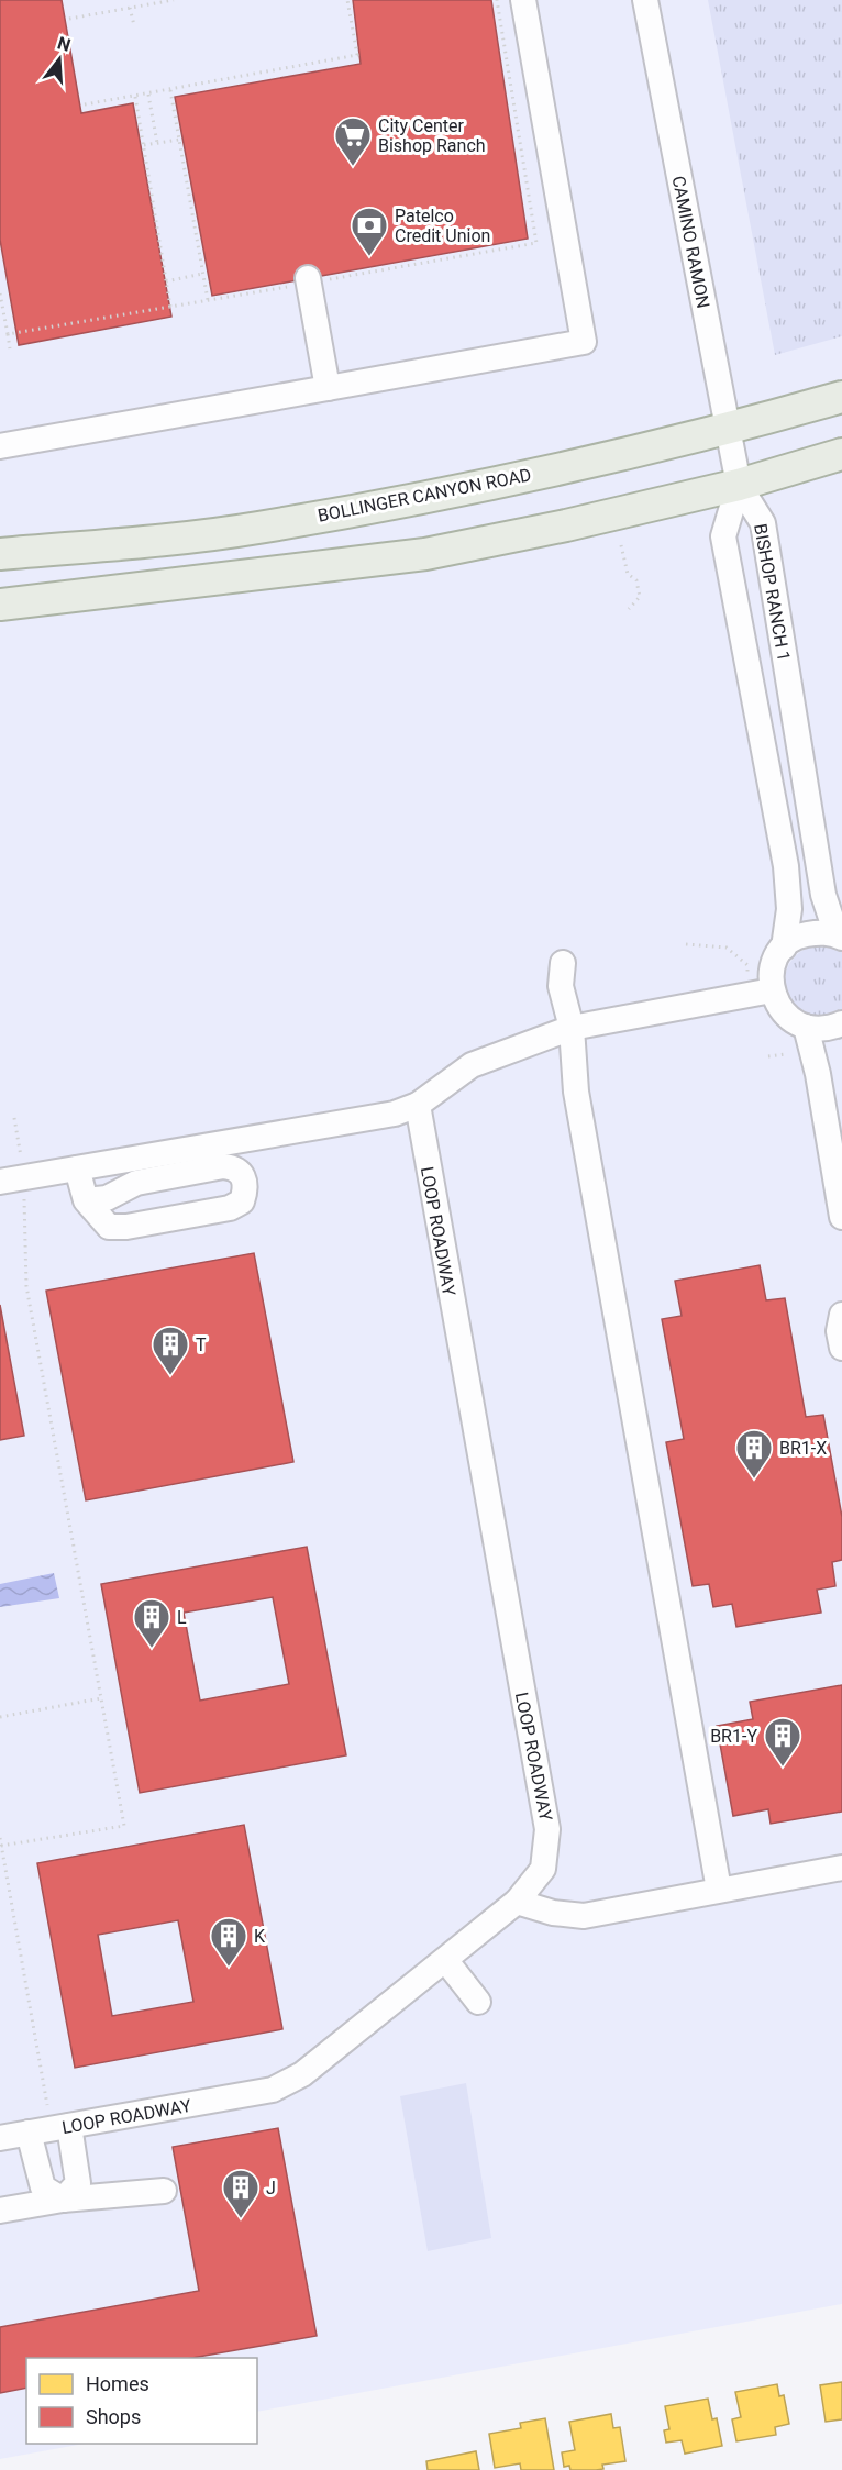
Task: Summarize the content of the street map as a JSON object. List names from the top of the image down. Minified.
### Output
{"streets":{"main road":["BOLLINGER CANYON ROAD"],"street":["CAMINO RAMON","BISHOP RANCH 1","LOOP ROADWAY"]},"crossings":[["CAMINO RAMON","BOLLINGER CANYON ROAD"],["CAMINO RAMON","BISHOP RANCH 1"]],"places":{"supermarket":["City Center Bishop Ranch"],"bank":["Patelco Credit Union"],"building":["T","BR1-X","L","BR1-Y","K","J"]},"legend":["Homes","Shops"],"north":"top"}
